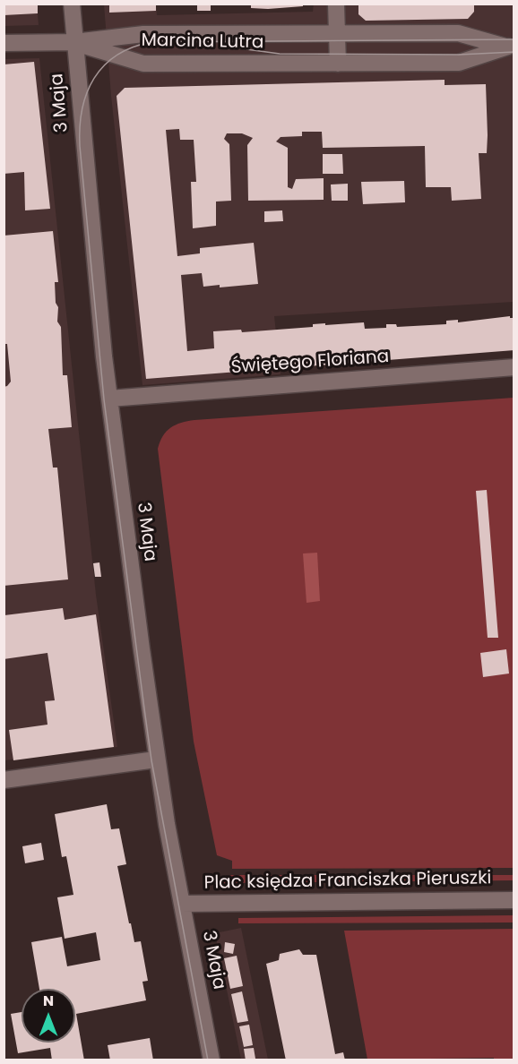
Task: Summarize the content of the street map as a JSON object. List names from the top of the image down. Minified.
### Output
{"streets":{"street":["Marcina Lutra","3 Maja","Świętego Floriana","Plac księdza Franciszka Pieruszki"]},"crossings":[["Marcina Lutra","3 Maja"],["3 Maja","Świętego Floriana"],["3 Maja","Plac księdza Franciszka Pieruszki"]],"north":"top"}
